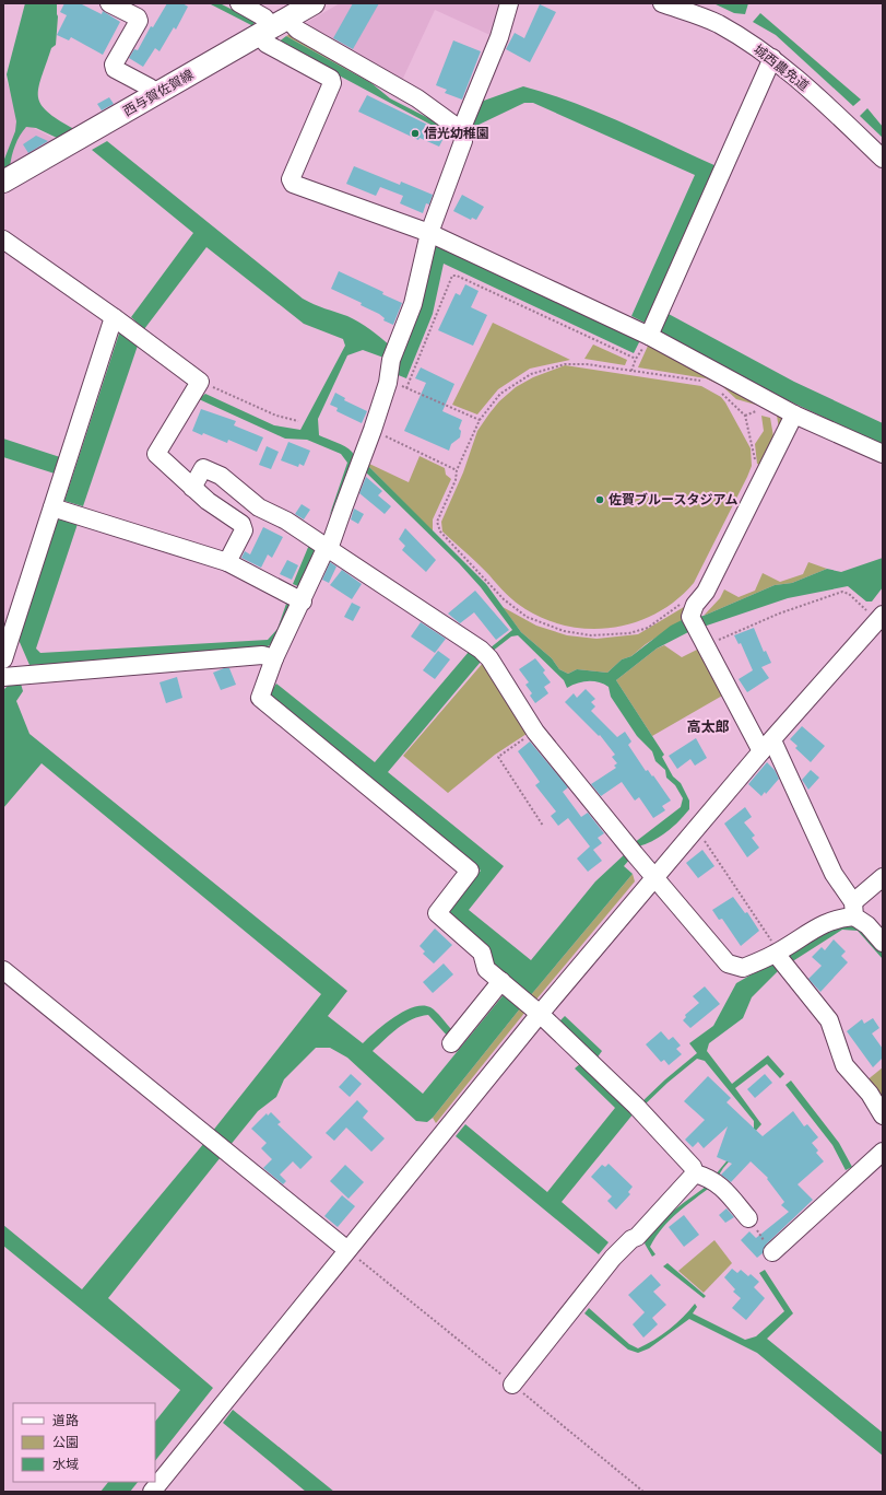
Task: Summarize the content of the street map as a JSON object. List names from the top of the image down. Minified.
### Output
{"streets":{"main road":["西与賀佐賀線"],"street":["城西農免道"]},"districts":["高太郎"],"places":["信光幼稚園","佐賀ブルースタジアム"],"legend":["道路","公園","水域"]}
